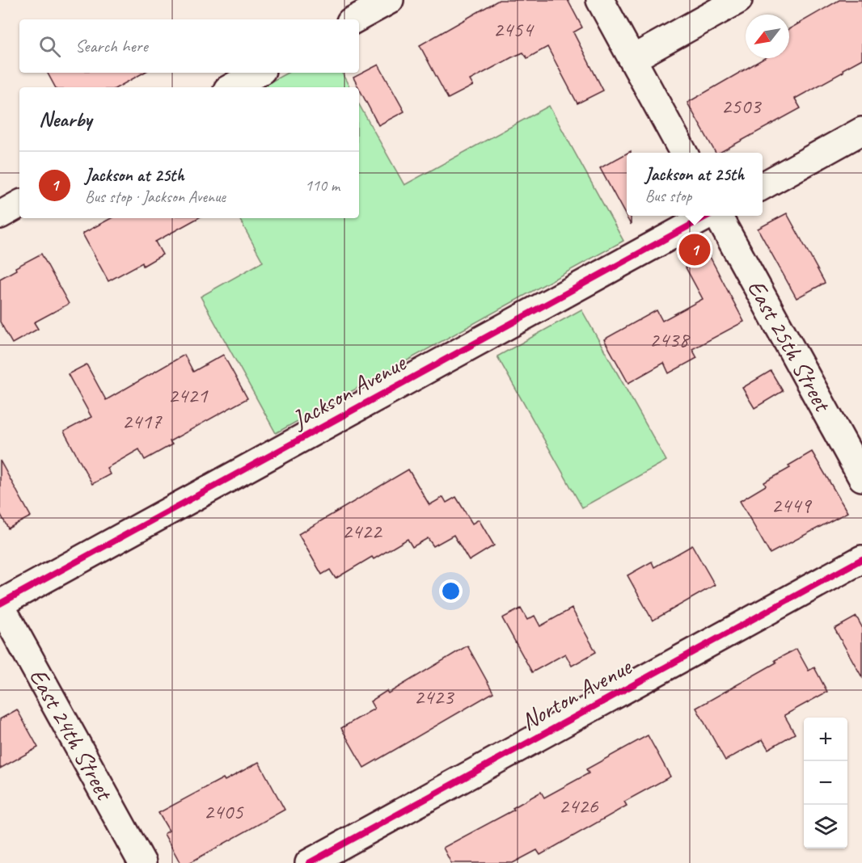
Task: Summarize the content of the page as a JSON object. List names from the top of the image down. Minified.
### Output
{"streets":{"street":["East 25th Street","Jackson Avenue","Norton Avenue","East 24th Street"]},"crossings":[["Jackson Avenue","East 24th Street"]],"house_numbers":["2454","2503","2438","2421","2417","2449","2422","2423","2426","2405"],"north":"bottom left","page":{"search":"Search here","heading":"Nearby","list":[{"mark":"1","name":"Jackson at 25th","note":"Bus stop · Jackson Avenue","value":"110 m"}],"popup":["Jackson at 25th","Bus stop"],"pins":"1","map_buttons":["+","−"]}}
